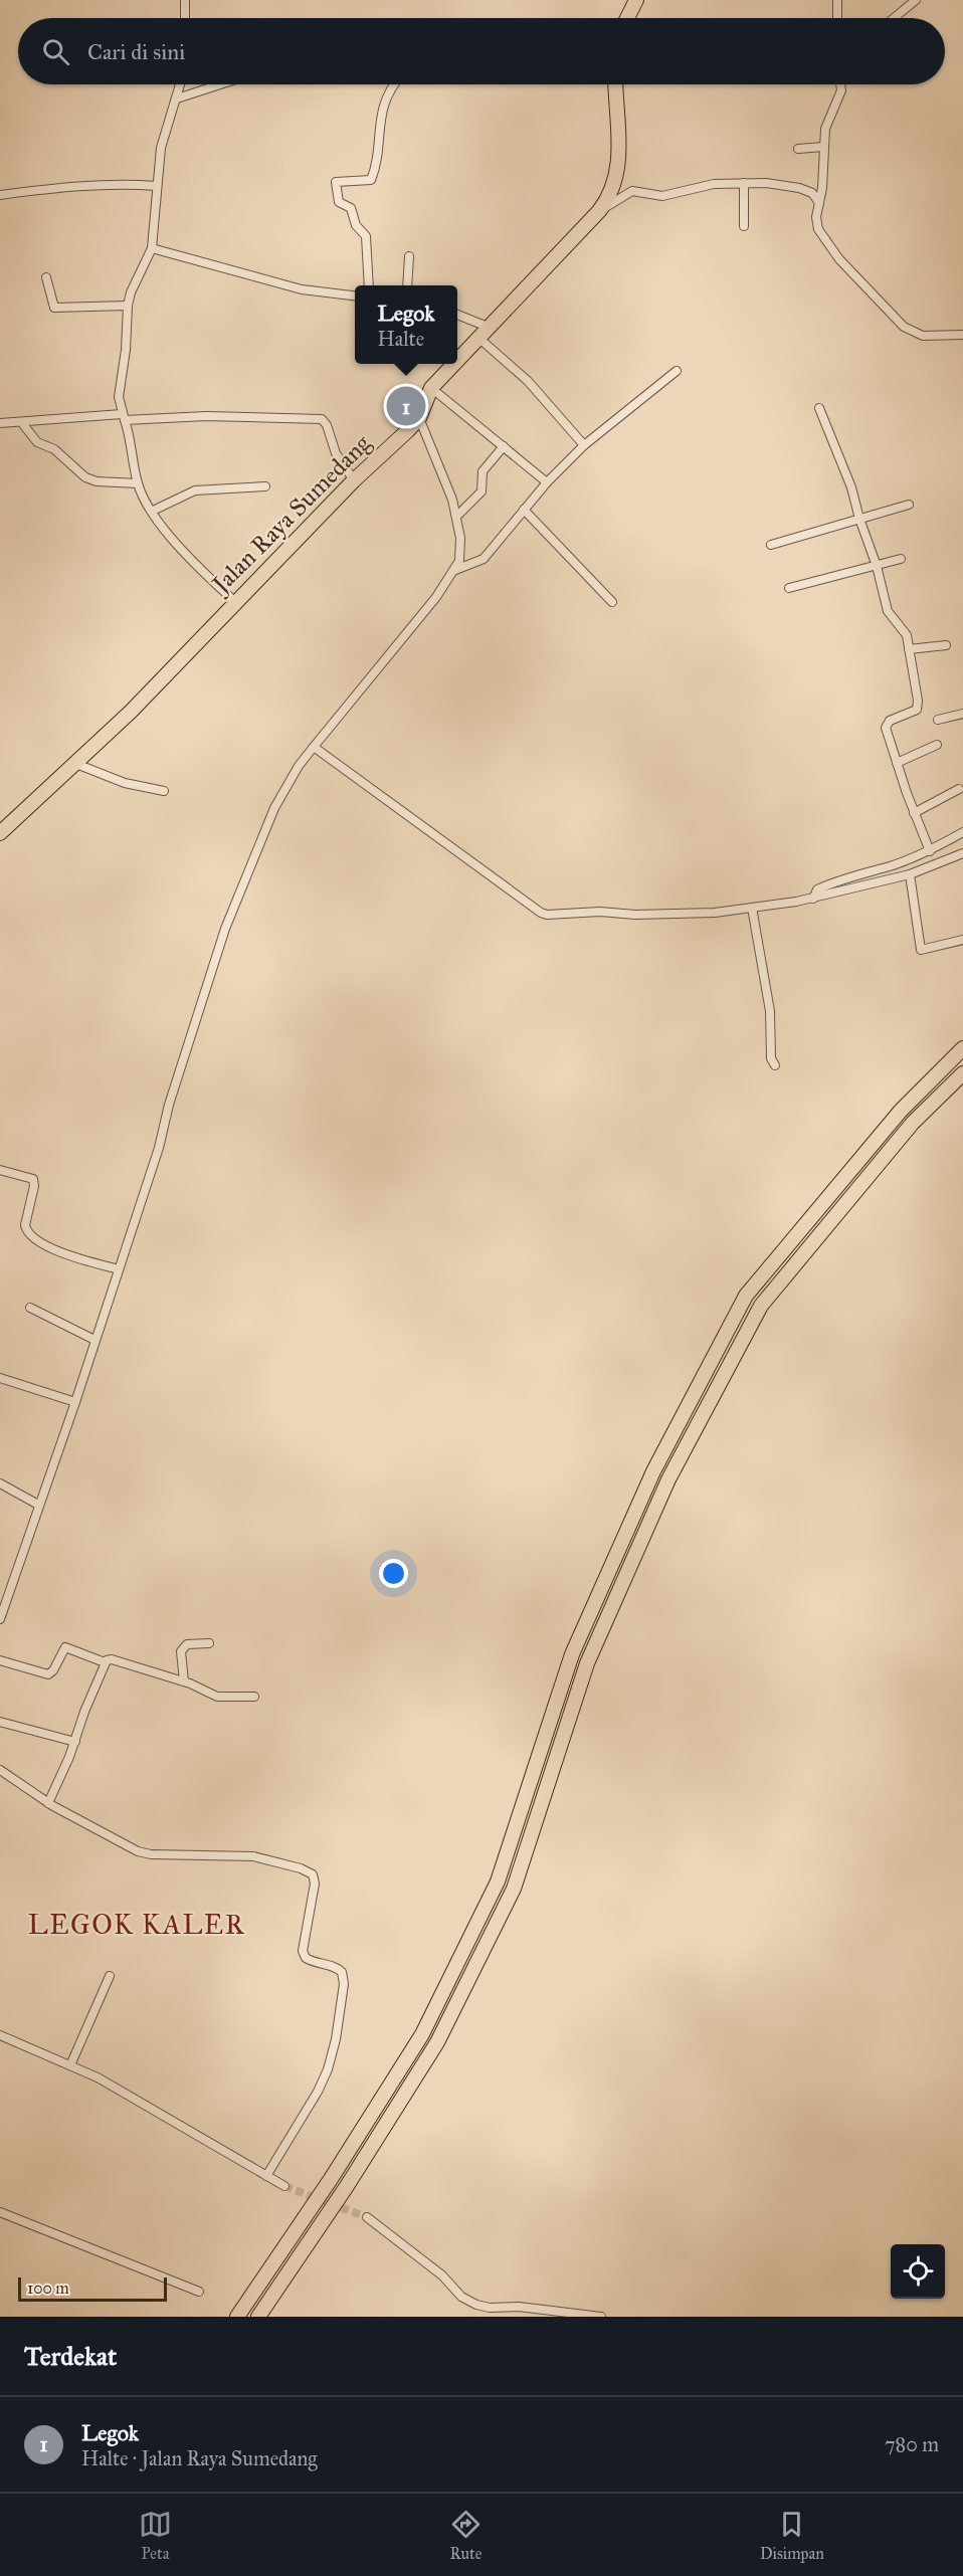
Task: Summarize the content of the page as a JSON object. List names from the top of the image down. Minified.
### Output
{"streets":{"highway":["Jalan Raya Sumedang"]},"districts":["LEGOK KALER"],"scale_bar":"100 m","page":{"search":"Cari di sini","popup":["Legok","Halte"],"pins":"1","scale":"100 m","heading":"Terdekat","list":[{"mark":"1","name":"Legok","note":"Halte · Jalan Raya Sumedang","value":"780 m"}],"nav":["Peta","Rute","Disimpan"]}}
